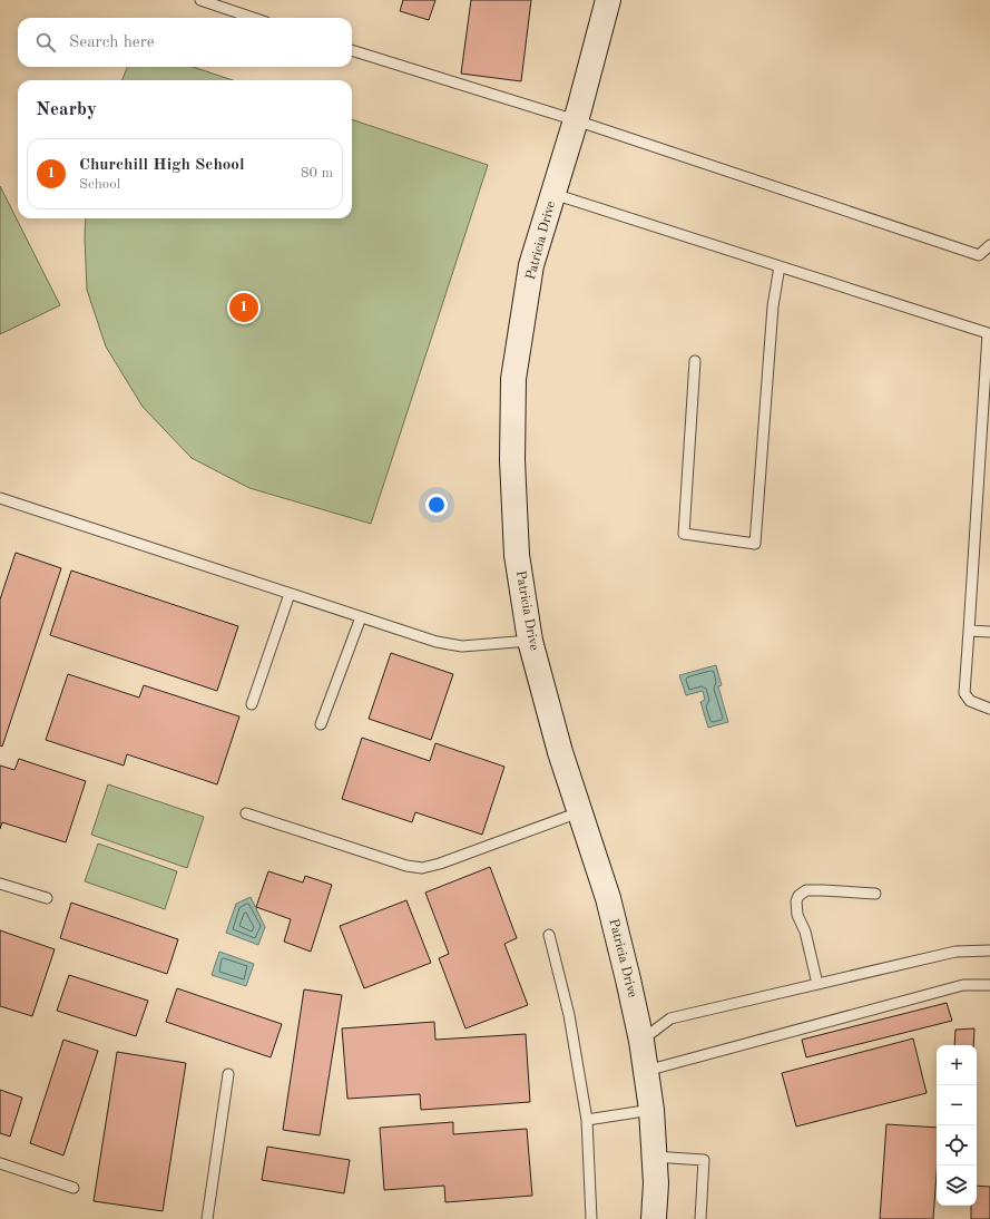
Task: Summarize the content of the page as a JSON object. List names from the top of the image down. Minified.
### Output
{"streets":{"street":["Patricia Drive"]},"page":{"search":"Search here","heading":"Nearby","list":[{"mark":"1","name":"Churchill High School","note":"School","value":"80 m"}],"pins":"1","map_buttons":["+","−"]}}
